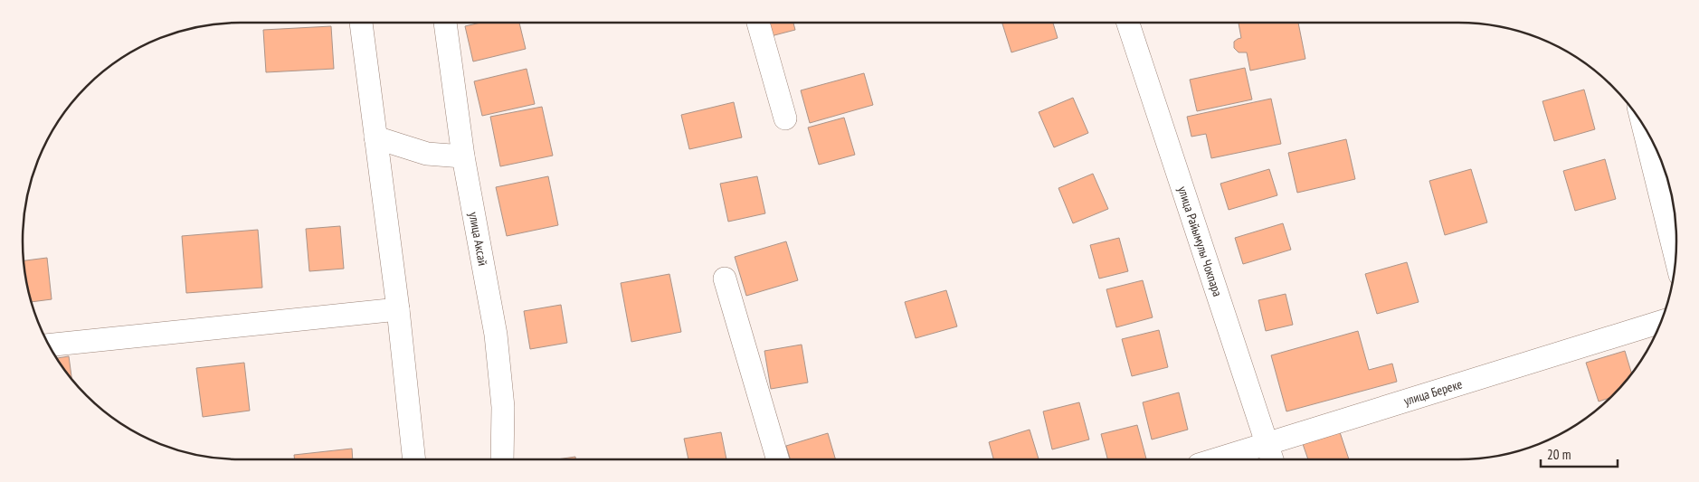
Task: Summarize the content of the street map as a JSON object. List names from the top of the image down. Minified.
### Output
{"streets":{"street":["улица Аксай","улица Райымулы Чокпара","улица Береке"]},"crossings":[["улица Райымулы Чокпара","улица Береке"]],"scale_bar":"20 m"}
